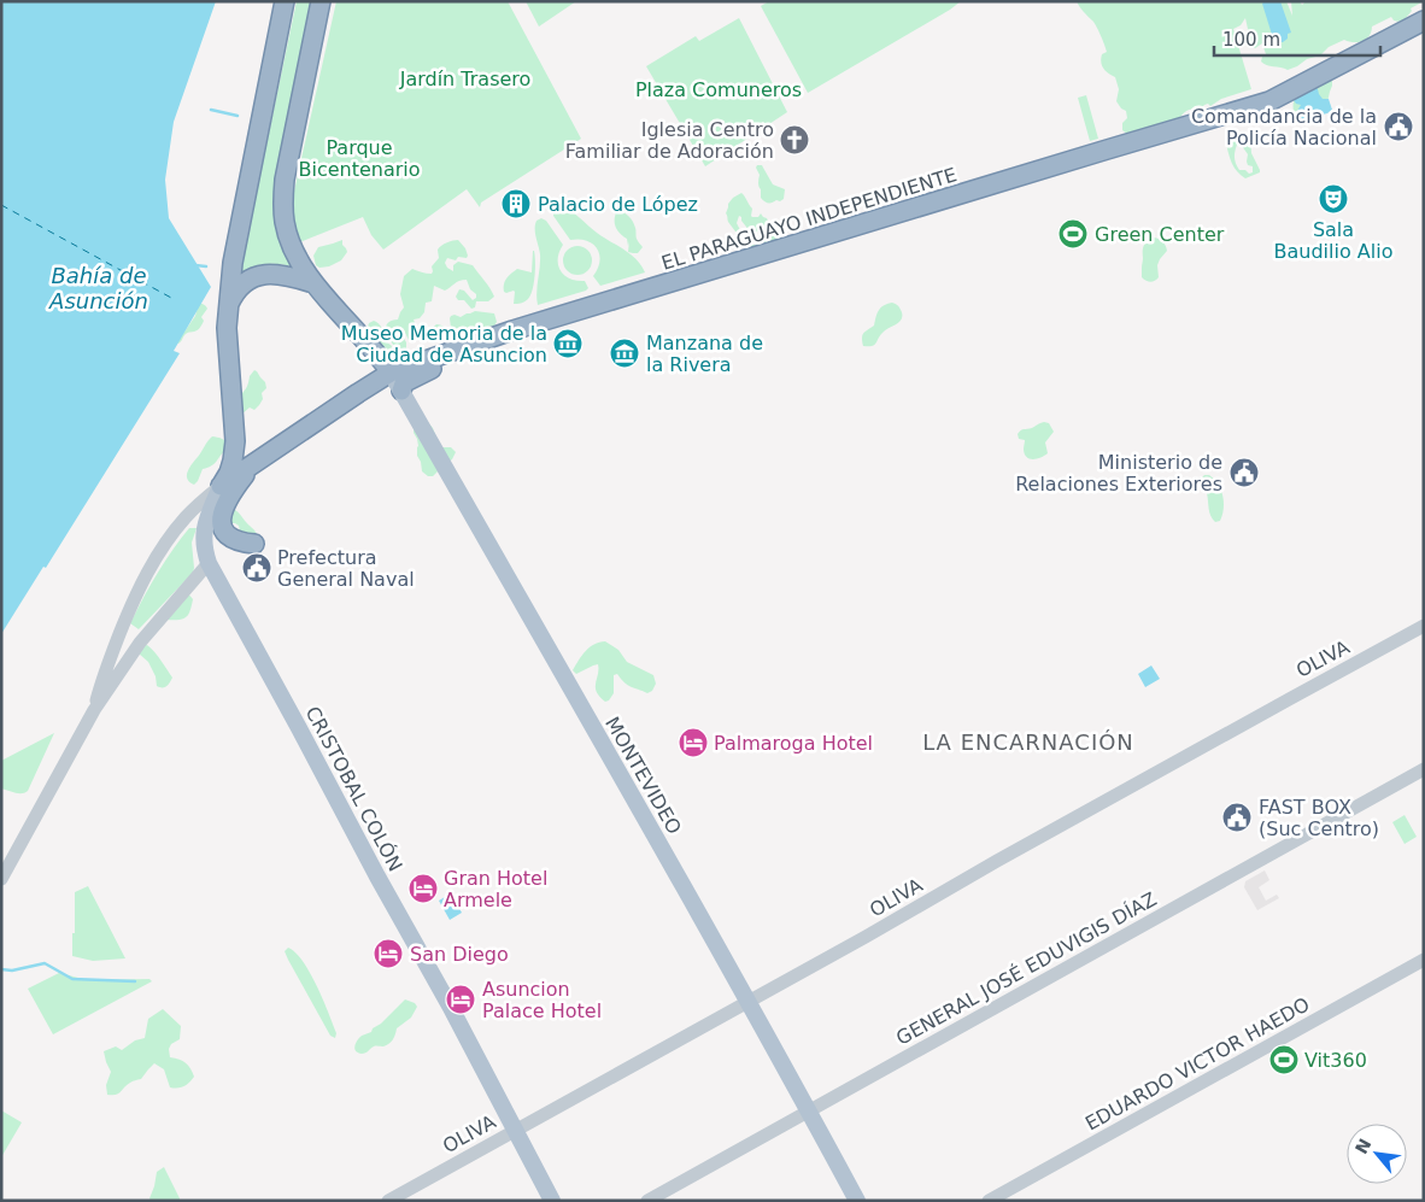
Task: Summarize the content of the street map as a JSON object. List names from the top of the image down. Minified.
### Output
{"streets":{"highway":["EL PARAGUAYO INDEPENDIENTE"],"main road":["MONTEVIDEO","CRISTOBAL COLÓN"],"street":["OLIVA","GENERAL JOSÉ EDUVIGIS DÍAZ","EDUARDO VICTOR HAEDO"]},"crossings":[["EL PARAGUAYO INDEPENDIENTE","MONTEVIDEO"],["EL PARAGUAYO INDEPENDIENTE","CRISTOBAL COLÓN"],["OLIVA","MONTEVIDEO"],["OLIVA","CRISTOBAL COLÓN"],["MONTEVIDEO","GENERAL JOSÉ EDUVIGIS DÍAZ"]],"districts":["LA ENCARNACIÓN"],"water":["Bahía de Asunción"],"parks":["Jardín Trasero","Plaza Comuneros","Parque Bicentenario"],"places":{"public building":["Comandancia de la Policía Nacional","Ministerio de Relaciones Exteriores","Prefectura General Naval","FAST BOX (Suc Centro)"],"church":["Iglesia Centro Familiar de Adoración"],"theatre":["Sala Baudilio Alio"],"building":["Palacio de López"],"sports":["Green Center","Vit360"],"museum":["Museo Memoria de la Ciudad de Asuncion","Manzana de la Rivera"],"hotel":["Palmaroga Hotel","Gran Hotel Armele","San Diego","Asuncion Palace Hotel"]},"scale_bar":"100 m","north":"top left"}
